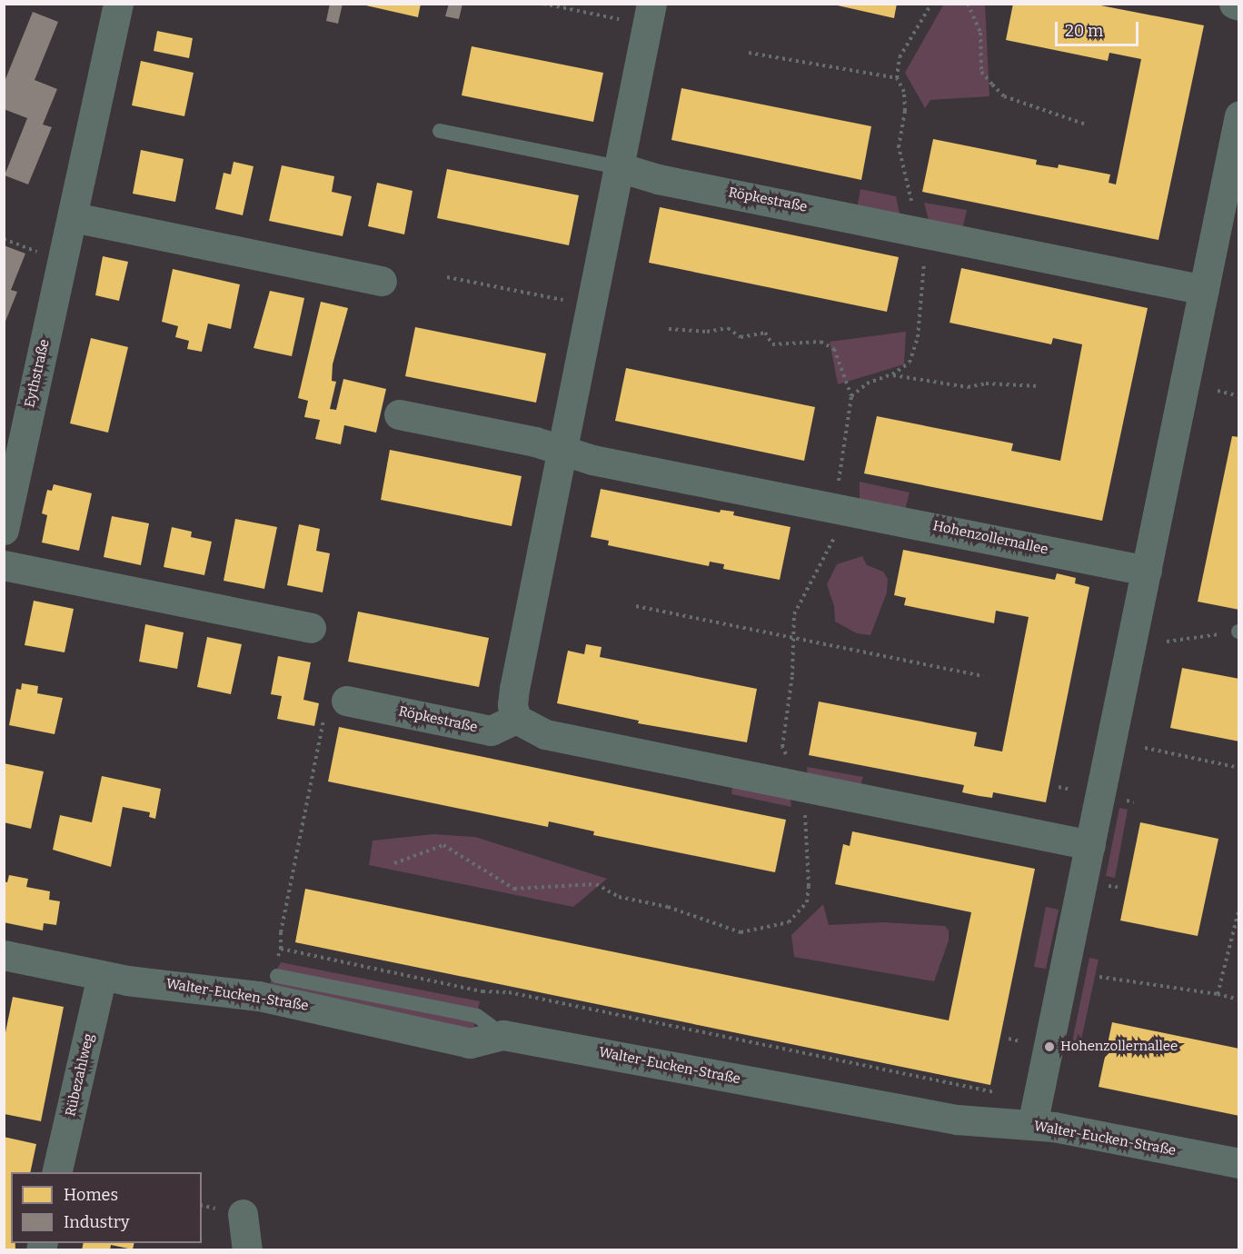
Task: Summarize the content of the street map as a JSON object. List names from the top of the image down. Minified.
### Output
{"streets":{"street":["Röpkestraße","Eythstraße","Hohenzollernallee","Walter-Eucken-Straße","Rübezahlweg"]},"crossings":[["Walter-Eucken-Straße","Rübezahlweg"]],"places":["Hohenzollernallee"],"legend":["Homes","Industry"],"scale_bar":"20 m"}
